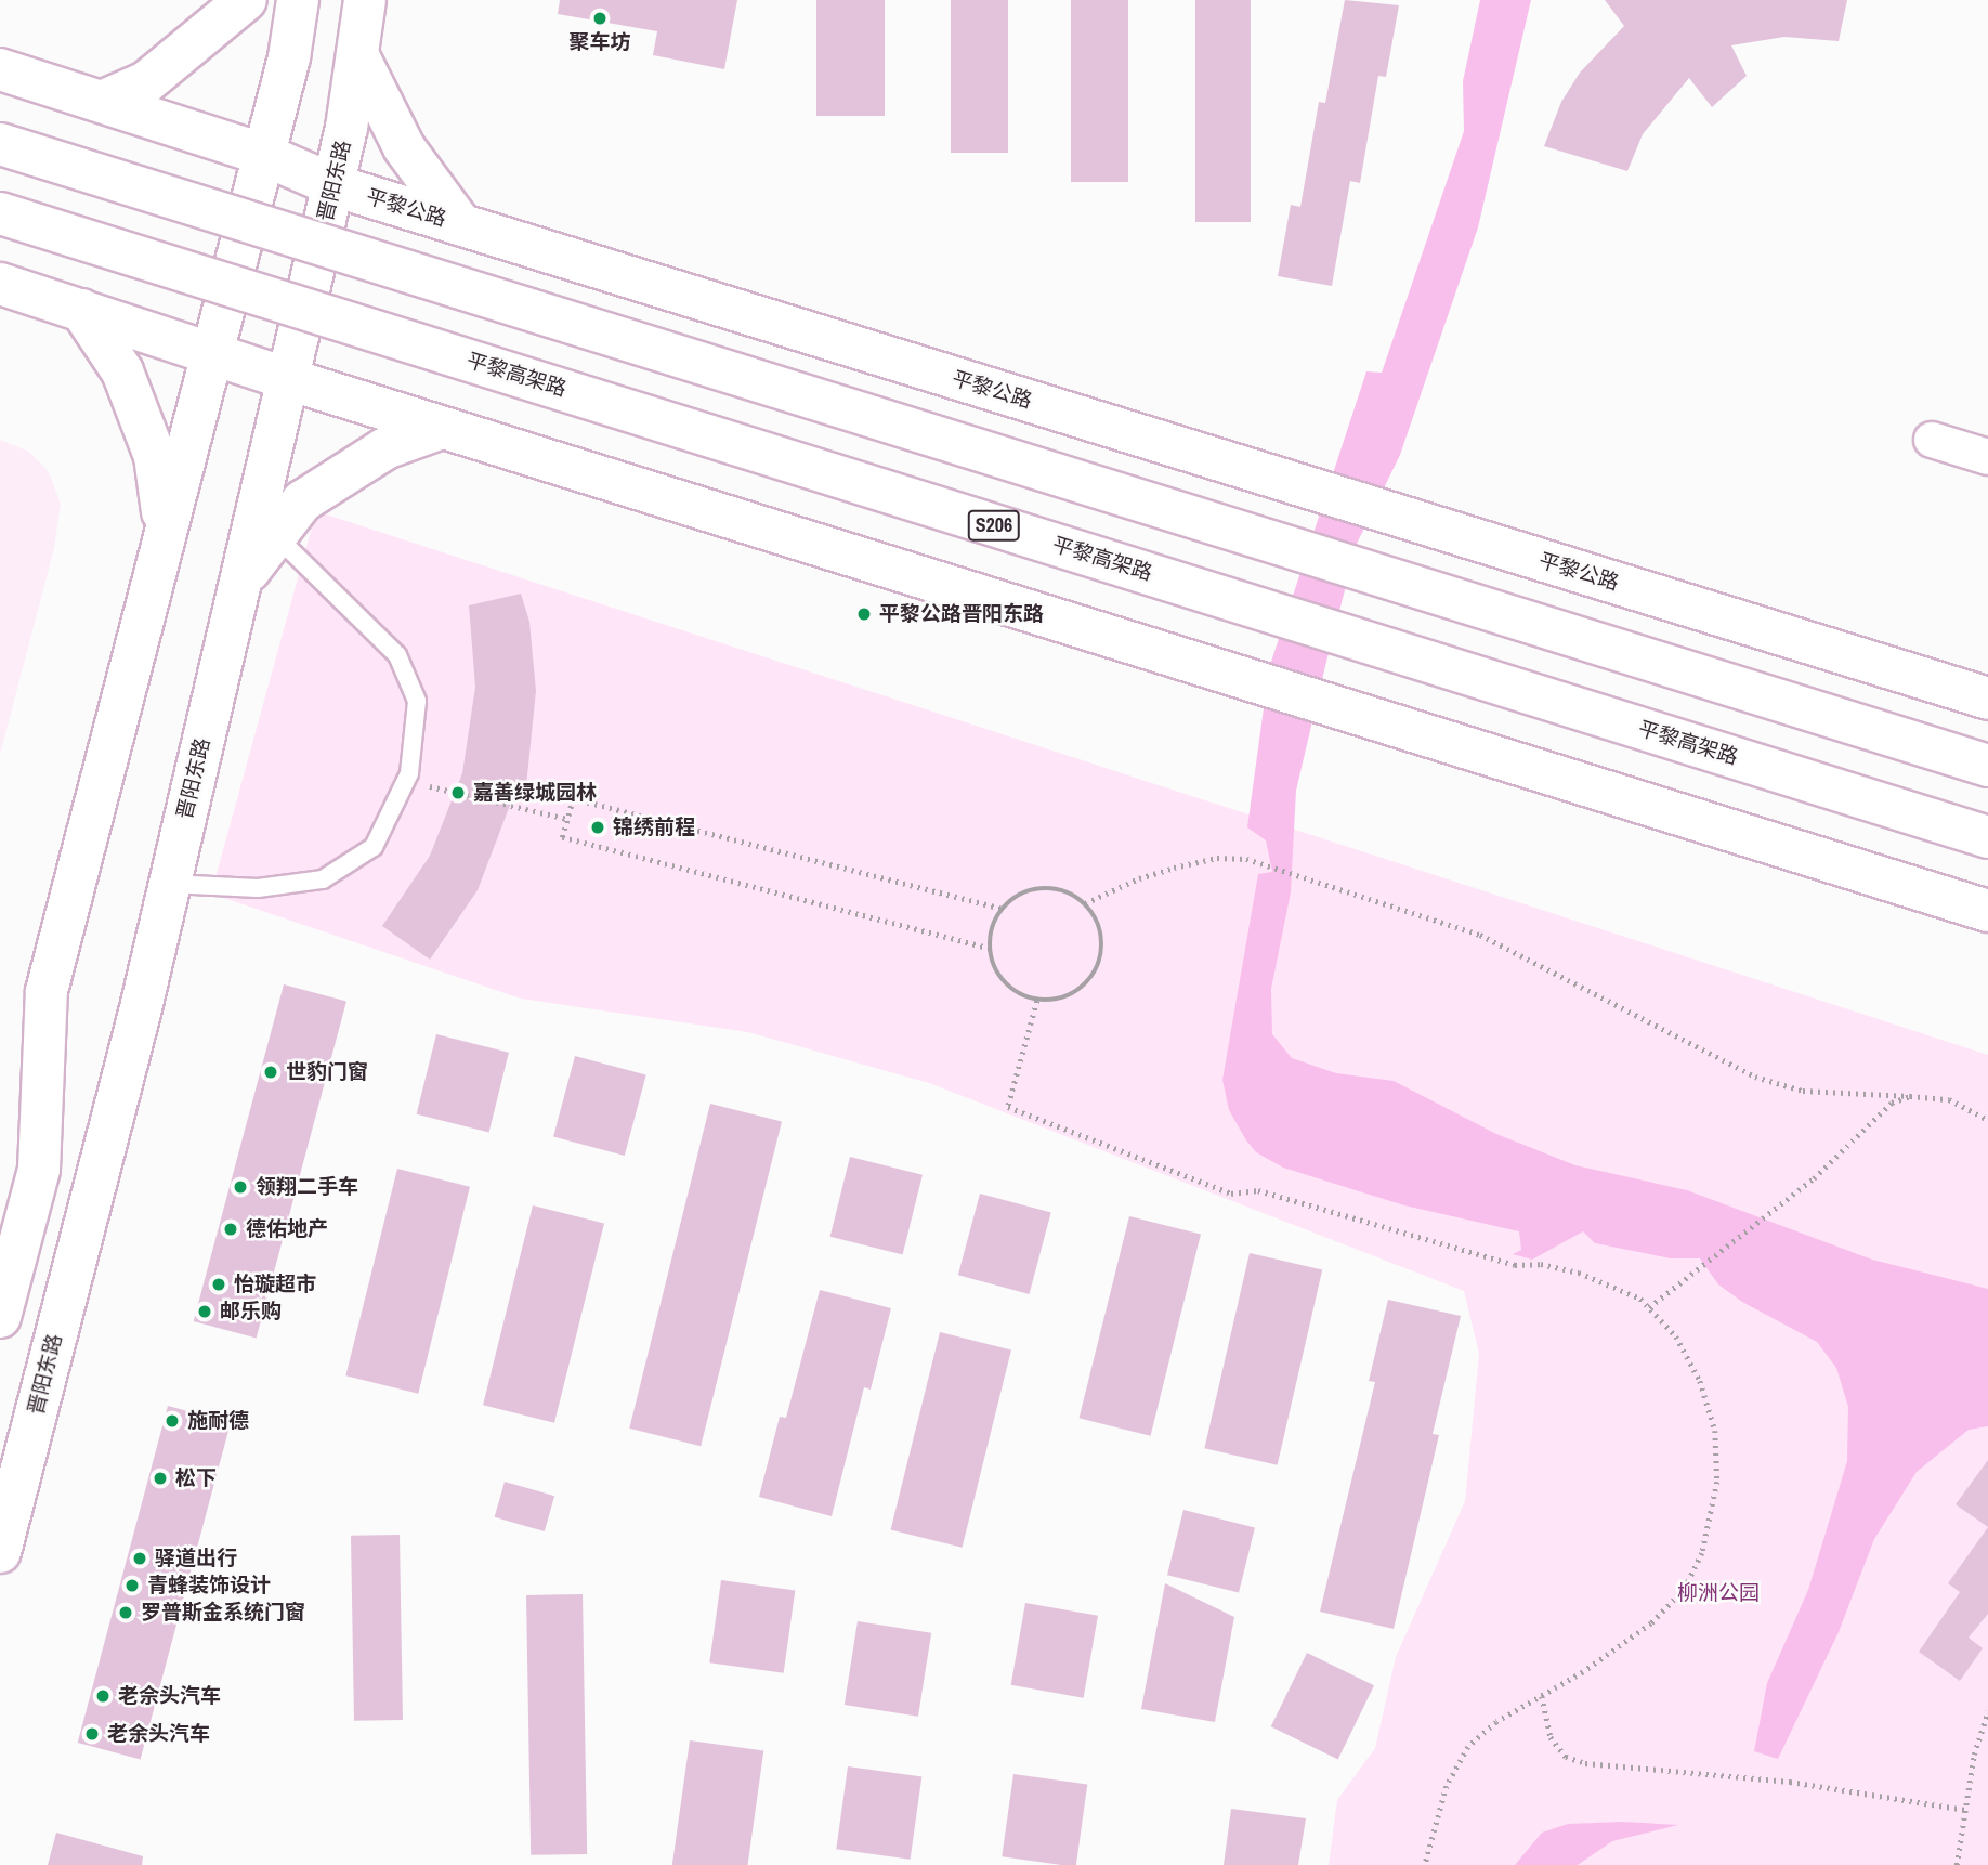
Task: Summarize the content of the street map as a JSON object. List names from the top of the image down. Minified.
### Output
{"streets":{"main road":["晋阳东路","平黎公路","平黎高架路","S206"]},"crossings":[["晋阳东路","平黎公路"]],"parks":["柳洲公园"],"places":["聚车坊","平黎公路晋阳东路","嘉善绿城园林","锦绣前程","世豹门窗","领翔二手车","德佑地产","怡璇超市","邮乐购","施耐德","松下","驿道出行","青蜂装饰设计","罗普斯金系统门窗","老佘头汽车","老余头汽车"]}
